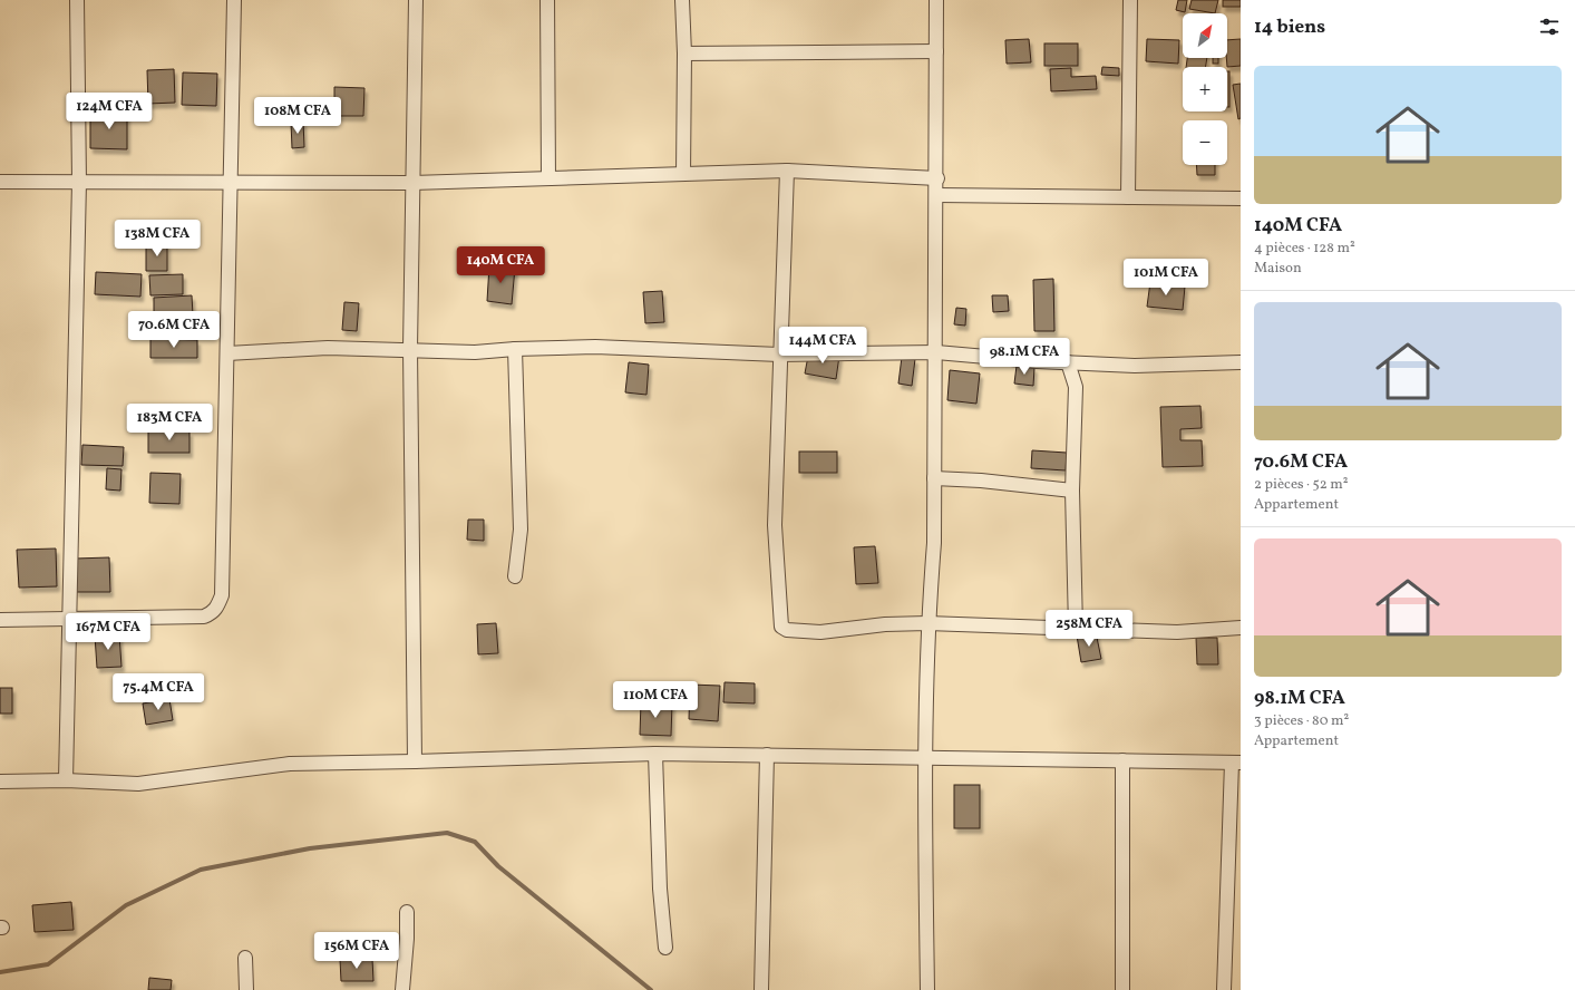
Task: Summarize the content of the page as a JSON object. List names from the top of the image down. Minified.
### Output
{"north":"top right","page":{"heading":"14 biens","map_buttons":["+","−"],"list":[{"name":"140M CFA","note":"4 pièces · 128 m² · Maison"},{"name":"70.6M CFA","note":"2 pièces · 52 m² · Appartement"},{"name":"98.1M CFA","note":"3 pièces · 80 m² · Appartement"}],"price":["124M CFA","108M CFA","138M CFA","140M CFA","101M CFA","70.6M CFA","144M CFA","98.1M CFA","183M CFA","258M CFA","167M CFA","75.4M CFA","110M CFA","156M CFA"]}}
